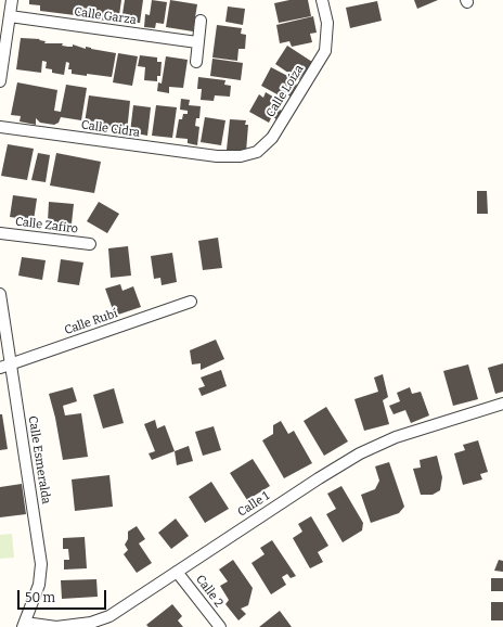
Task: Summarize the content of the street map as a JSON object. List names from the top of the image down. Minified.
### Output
{"streets":{"street":["Calle Garza","Calle Loíza","Calle Cidra","Calle Zafiro","Calle Rubí","Calle Esmeralda","Calle 1","Calle 2"]},"crossings":[["Calle Loíza","Calle Cidra"],["Calle Rubí","Calle Esmeralda"],["Calle Esmeralda","Calle 1"],["Calle 1","Calle 2"]],"scale_bar":"50 m"}
